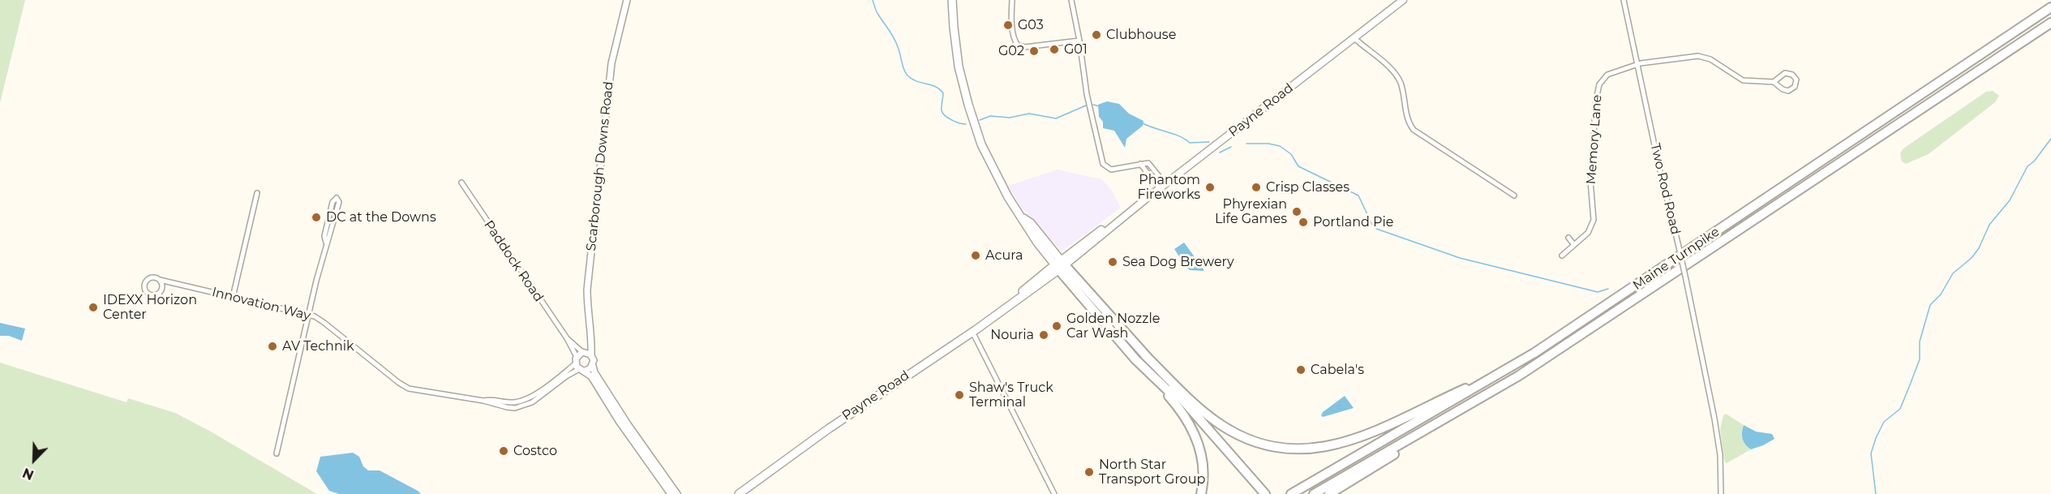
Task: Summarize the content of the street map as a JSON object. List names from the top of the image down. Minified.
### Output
{"streets":{"highway":["Maine Turnpike"],"main road":["Payne Road"],"street":["Memory Lane","Scarborough Downs Road","Two Rod Road","Paddock Road","Innovation Way"]},"crossings":[["Memory Lane","Two Rod Road"],["Scarborough Downs Road","Paddock Road"],["Paddock Road","Innovation Way"]],"places":["G03","Clubhouse","G01","G02","Phantom Fireworks","Crisp Classes","Phyrexian Life Games","DC at the Downs","Portland Pie","Acura","Sea Dog Brewery","IDEXX Horizon Center","Golden Nozzle Car Wash","Nouria","AV Technik","Cabela's","Shaw's Truck Terminal","Costco","North Star Transport Group"],"north":"bottom left"}
